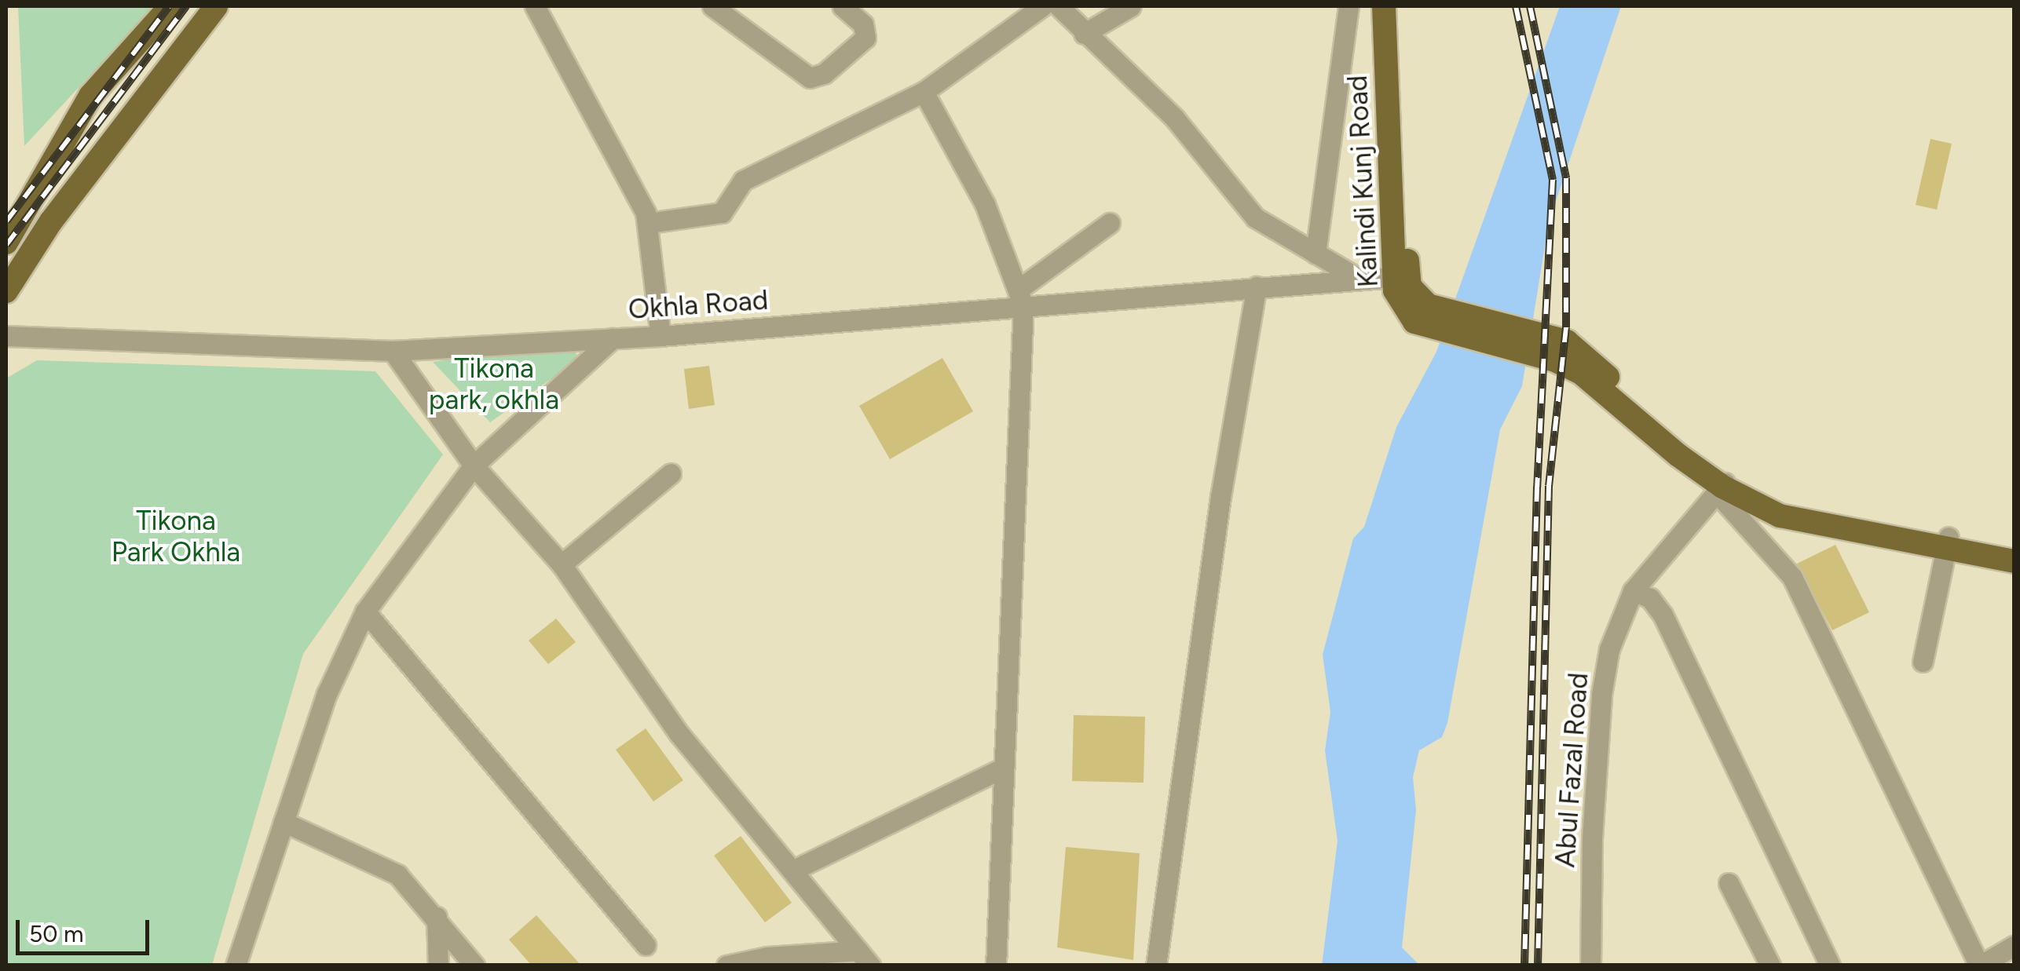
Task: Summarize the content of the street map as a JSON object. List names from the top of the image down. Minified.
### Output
{"streets":{"main road":["Kalindi Kunj Road"],"street":["Okhla Road","Abul Fazal Road"]},"crossings":[["Kalindi Kunj Road","Okhla Road"]],"parks":["Tikona park, okhla","Tikona Park Okhla"],"scale_bar":"50 m"}
